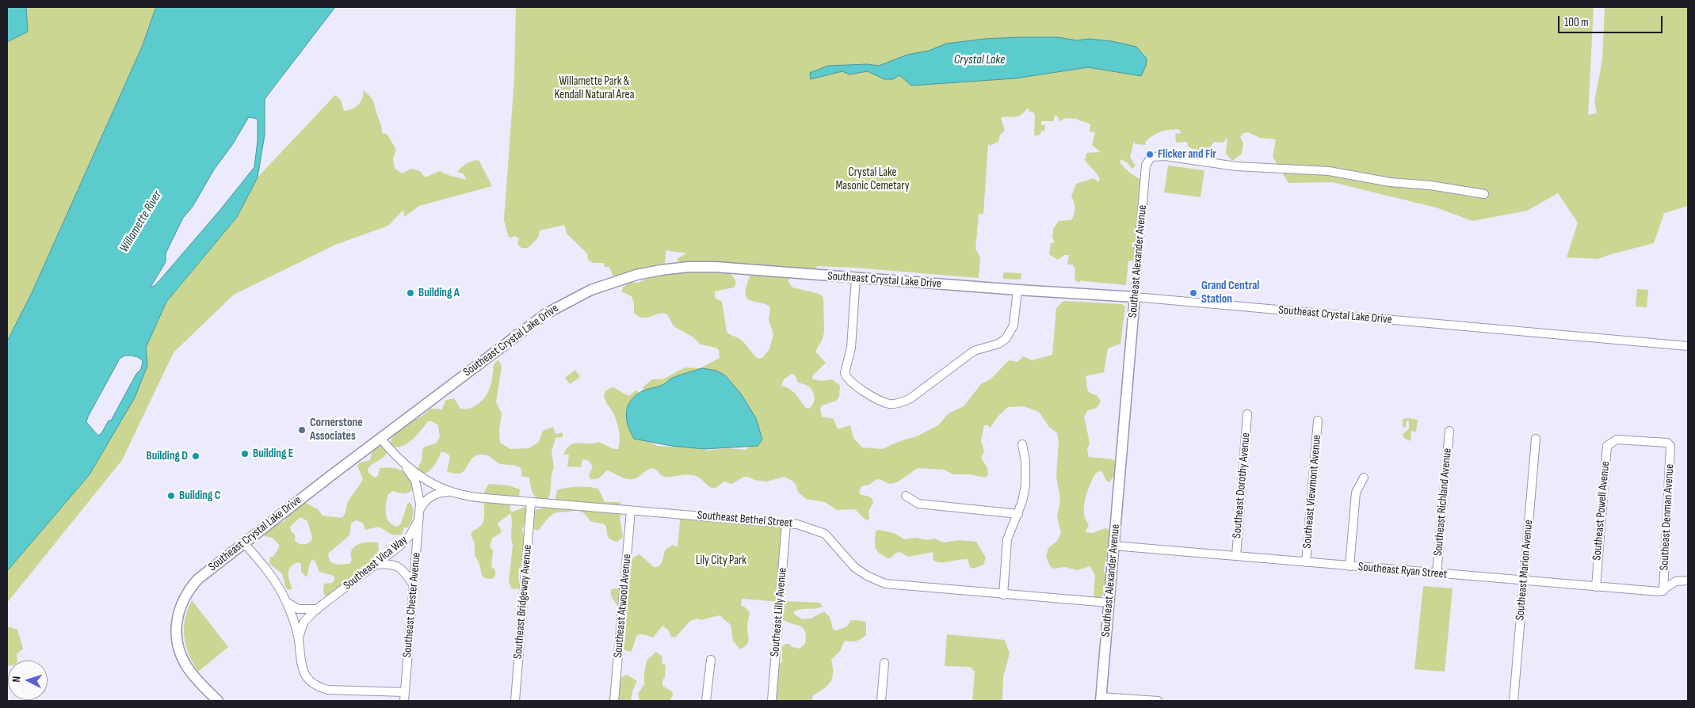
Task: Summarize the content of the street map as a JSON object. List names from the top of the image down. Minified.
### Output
{"streets":{"street":["Southeast Alexander Avenue","Southeast Crystal Lake Drive","Southeast Dorothy Avenue","Southeast Viewmont Avenue","Southeast Richland Avenue","Southeast Powell Avenue","Southeast Denman Avenue","Southeast Bethel Street","Southeast Vica Way","Southeast Marion Avenue","Southeast Ryan Street","Southeast Bridgeway Avenue","Southeast Chester Avenue","Southeast Atwood Avenue","Southeast Lilly Avenue"]},"crossings":[["Southeast Alexander Avenue","Southeast Crystal Lake Drive"],["Southeast Alexander Avenue","Southeast Bethel Street"],["Southeast Alexander Avenue","Southeast Ryan Street"],["Southeast Crystal Lake Drive","Southeast Bethel Street"],["Southeast Dorothy Avenue","Southeast Ryan Street"],["Southeast Viewmont Avenue","Southeast Ryan Street"],["Southeast Richland Avenue","Southeast Ryan Street"],["Southeast Powell Avenue","Southeast Denman Avenue"],["Southeast Powell Avenue","Southeast Ryan Street"],["Southeast Denman Avenue","Southeast Ryan Street"],["Southeast Bethel Street","Southeast Bridgeway Avenue"],["Southeast Bethel Street","Southeast Chester Avenue"],["Southeast Bethel Street","Southeast Atwood Avenue"],["Southeast Bethel Street","Southeast Lilly Avenue"],["Southeast Vica Way","Southeast Chester Avenue"],["Southeast Marion Avenue","Southeast Ryan Street"]],"water":["Crystal Lake","Willamette River"],"parks":["Willamette Park & Kendall Natural Area","Crystal Lake Masonic Cemetary","Lily City Park"],"places":["Flicker and Fir","Building A","Grand Central Station","Cornerstone Associates","Building E","Building D","Building C"],"scale_bar":"100 m","north":"left"}
